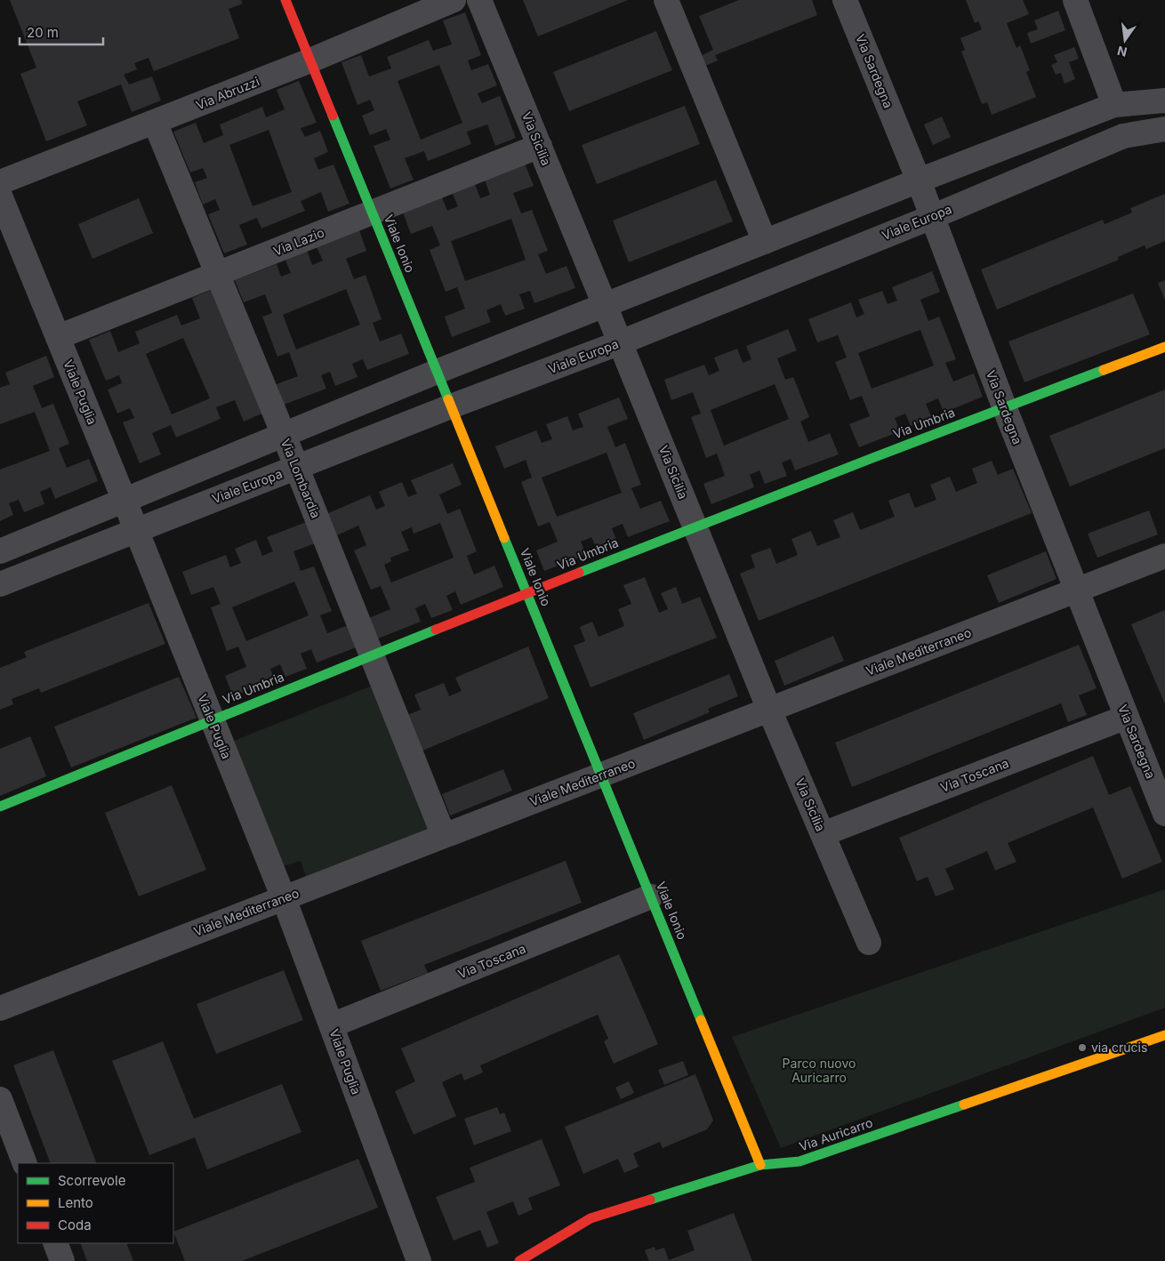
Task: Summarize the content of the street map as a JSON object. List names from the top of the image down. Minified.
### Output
{"streets":{"street":["Via Sardegna","Via Abruzzi","Via Sicilia","Viale Europa","Via Lazio","Viale Ionio","Viale Puglia","Via Umbria","Via Lombardia","Viale Mediterraneo","Via Toscana","Via Auricarro"]},"crossings":[["Via Sardegna","Viale Europa"],["Via Sardegna","Via Umbria"],["Via Sardegna","Viale Mediterraneo"],["Via Sardegna","Via Toscana"],["Via Abruzzi","Viale Ionio"],["Via Abruzzi","Via Lombardia"],["Via Sicilia","Viale Europa"],["Via Sicilia","Via Lazio"],["Via Sicilia","Via Umbria"],["Via Sicilia","Viale Mediterraneo"],["Via Sicilia","Via Toscana"],["Viale Europa","Viale Ionio"],["Viale Europa","Viale Puglia"],["Viale Europa","Via Lombardia"],["Via Lazio","Viale Ionio"],["Via Lazio","Viale Puglia"],["Via Lazio","Via Lombardia"],["Viale Ionio","Via Umbria"],["Viale Ionio","Viale Mediterraneo"],["Viale Ionio","Via Toscana"],["Viale Ionio","Via Auricarro"],["Viale Puglia","Via Umbria"],["Viale Puglia","Viale Mediterraneo"],["Viale Puglia","Via Toscana"],["Via Umbria","Via Lombardia"],["Via Lombardia","Viale Mediterraneo"]],"parks":["Parco nuovo Auricarro"],"places":["via crucis"],"legend":["Scorrevole","Lento","Coda"],"scale_bar":"20 m","north":"bottom"}
